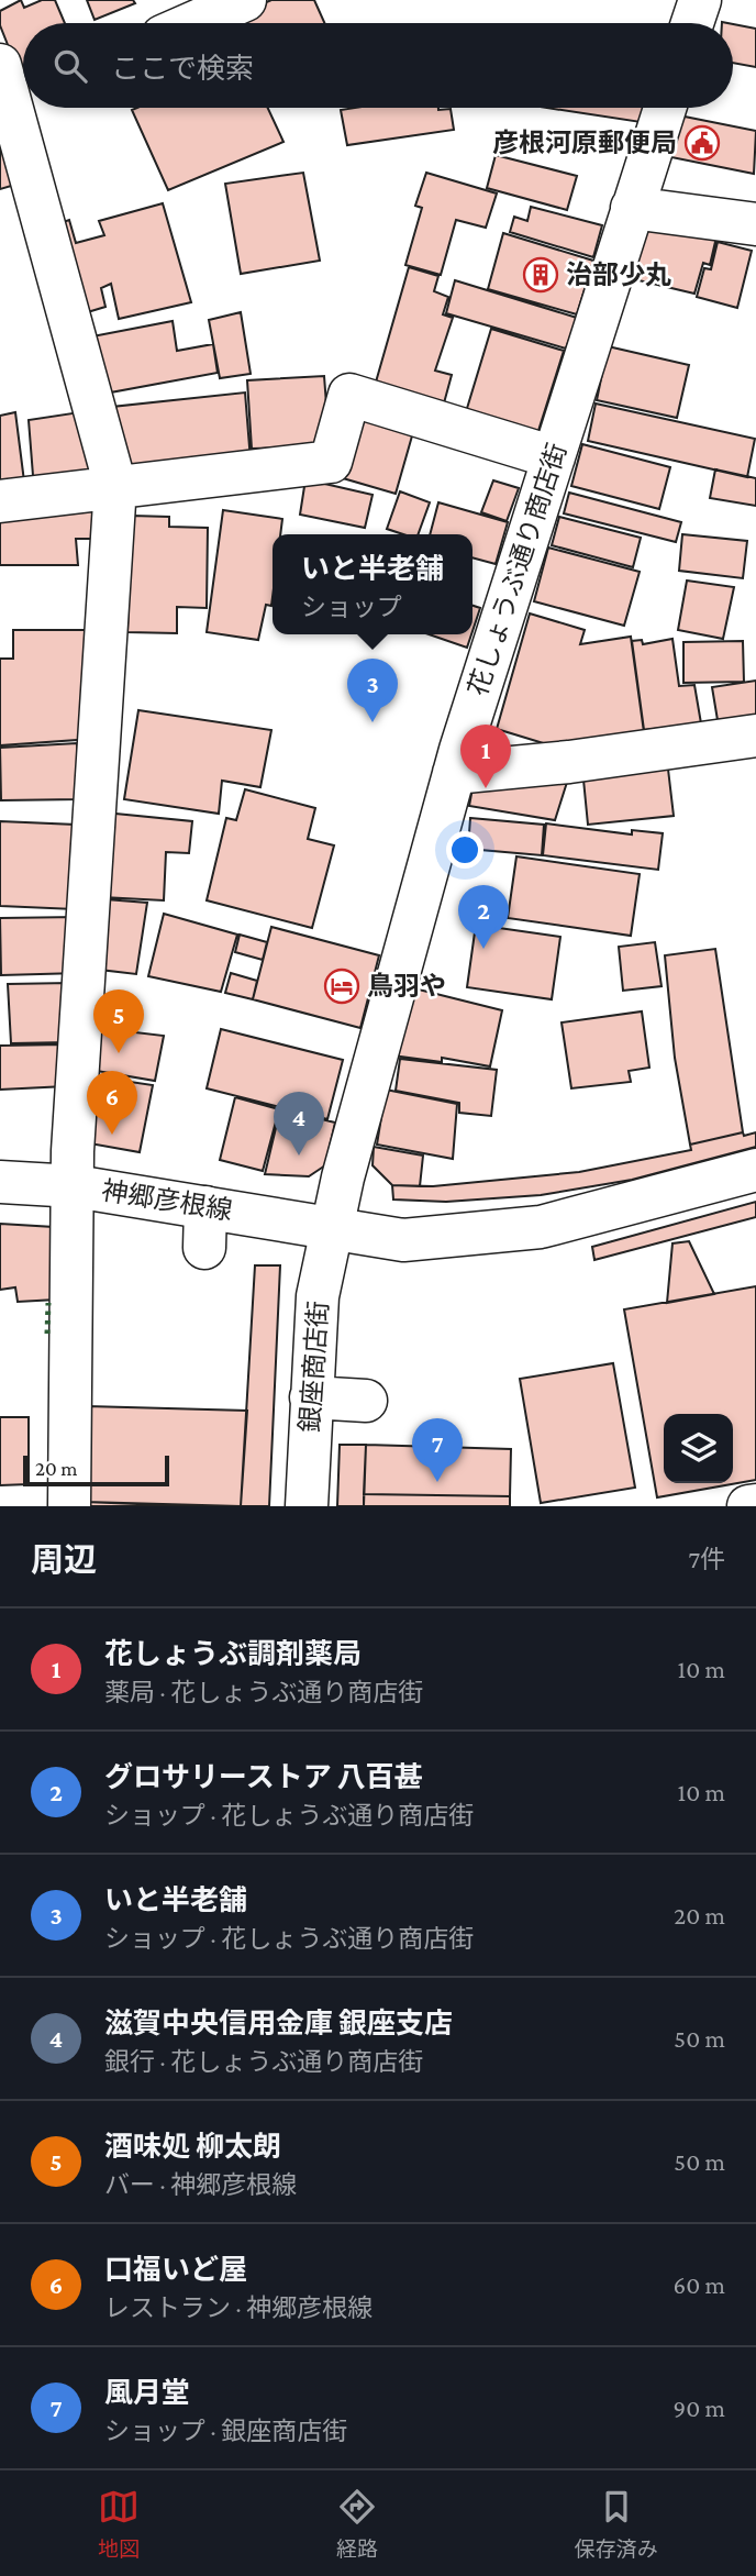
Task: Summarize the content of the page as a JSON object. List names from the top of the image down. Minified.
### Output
{"streets":{"street":["花しょうぶ通り商店街","神郷彦根線","銀座商店街"]},"crossings":[["花しょうぶ通り商店街","神郷彦根線"],["花しょうぶ通り商店街","銀座商店街"],["神郷彦根線","銀座商店街"]],"places":{"public building":["彦根河原郵便局"],"building":["治部少丸"],"hotel":["鳥羽や"]},"scale_bar":"20 m","page":{"search":"ここで検索","popup":["いと半老舗","ショップ"],"pins":["3","1","2","5","6","4","7"],"scale":"20 m","heading":["周辺","7件"],"list":[{"mark":"1","name":"花しょうぶ調剤薬局","note":"薬局 · 花しょうぶ通り商店街","value":"10 m"},{"mark":"2","name":"グロサリーストア 八百甚","note":"ショップ · 花しょうぶ通り商店街","value":"10 m"},{"mark":"3","name":"いと半老舗","note":"ショップ · 花しょうぶ通り商店街","value":"20 m"},{"mark":"4","name":"滋賀中央信用金庫 銀座支店","note":"銀行 · 花しょうぶ通り商店街","value":"50 m"},{"mark":"5","name":"酒味処 柳太朗","note":"バー · 神郷彦根線","value":"50 m"},{"mark":"6","name":"口福いど屋","note":"レストラン · 神郷彦根線","value":"60 m"},{"mark":"7","name":"風月堂","note":"ショップ · 銀座商店街","value":"90 m"}],"nav":["地図","経路","保存済み"]}}
